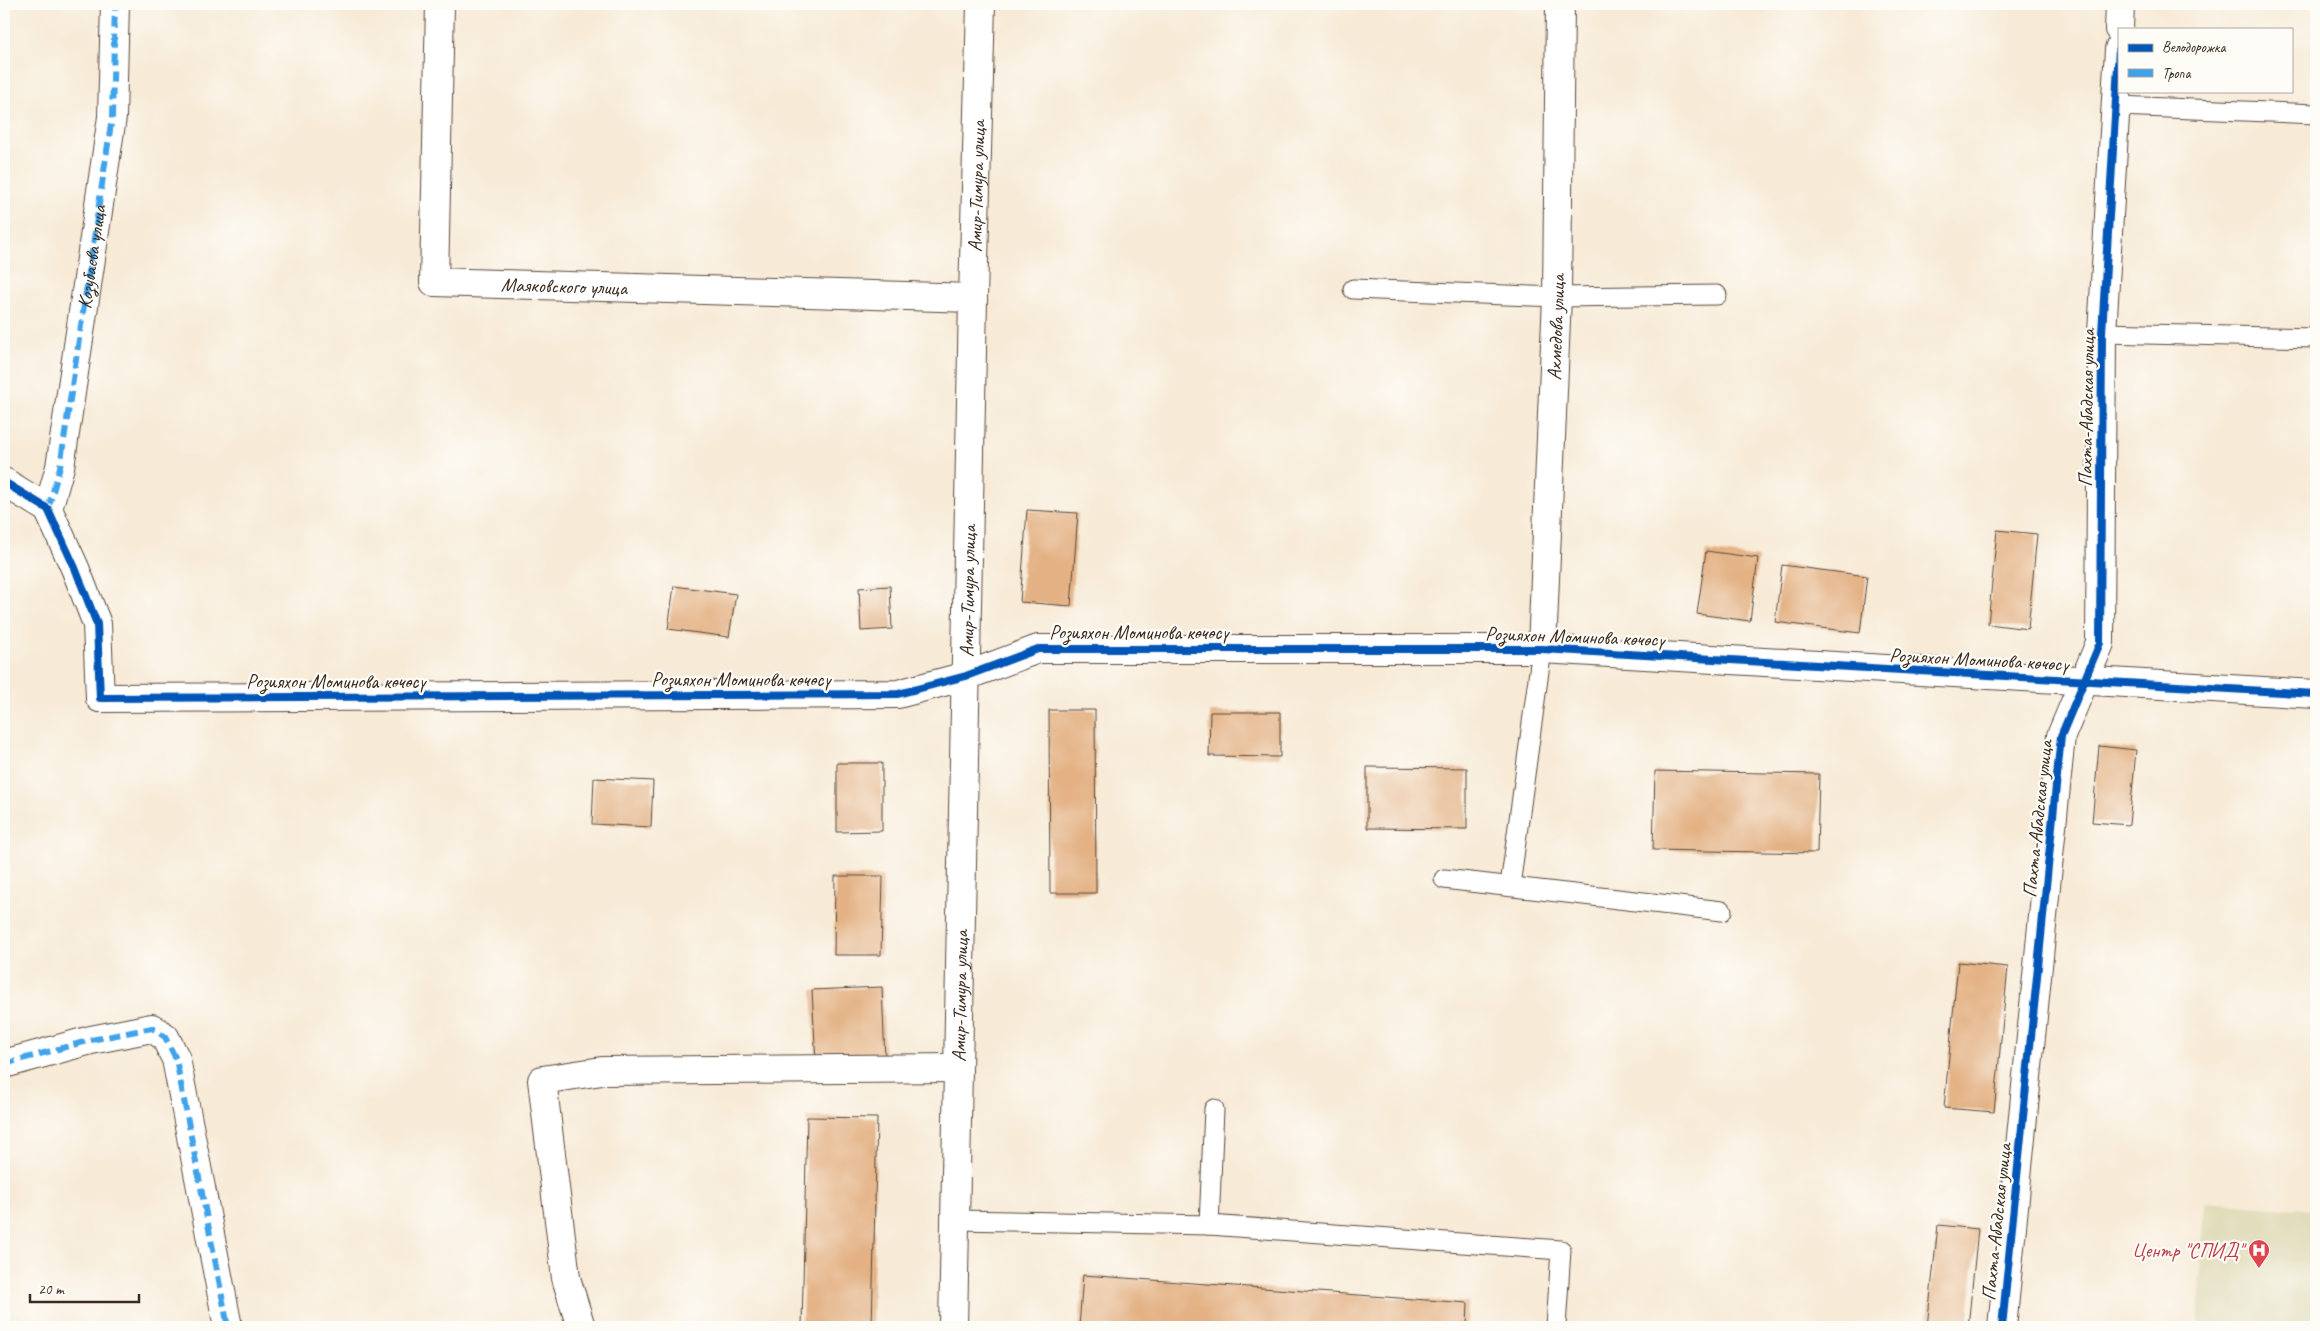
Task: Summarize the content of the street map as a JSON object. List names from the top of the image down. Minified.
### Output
{"streets":{"street":["Амир-Тимура улица","Козубаева улица","Маяковского улица","Ахмедова улица","Пахта-Абадская улица","Розияхон Моминова көчөсү"]},"crossings":[["Амир-Тимура улица","Маяковского улица"],["Амир-Тимура улица","Розияхон Моминова көчөсү"],["Козубаева улица","Розияхон Моминова көчөсү"],["Ахмедова улица","Розияхон Моминова көчөсү"],["Пахта-Абадская улица","Розияхон Моминова көчөсү"]],"places":{"hospital":["Центр \"СПИД\""]},"legend":["Велодорожка","Тропа"],"scale_bar":"20 m"}
